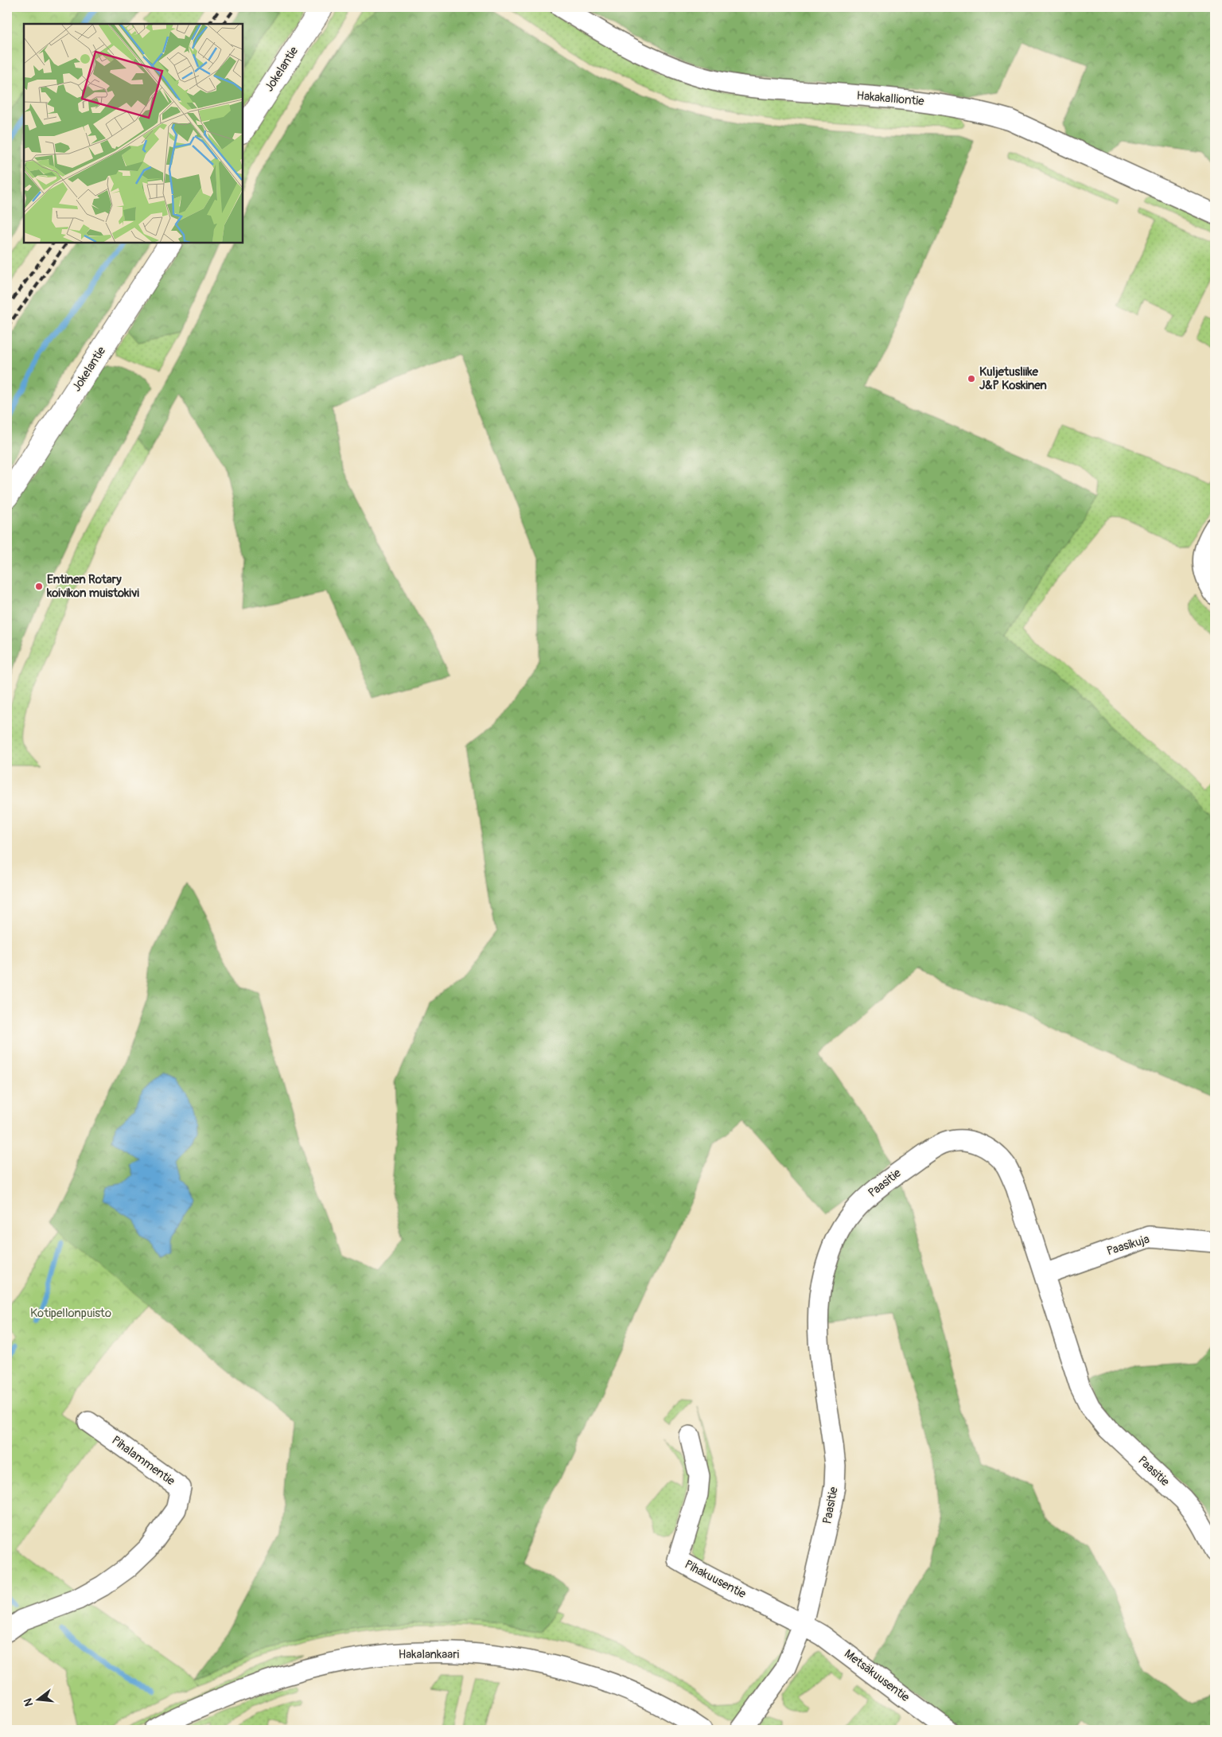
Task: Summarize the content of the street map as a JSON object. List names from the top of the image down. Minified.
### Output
{"streets":{"main road":["Jokelantie"],"street":["Hakakalliontie","Paasitie","Paasikuja","Pihalammentie","Pihakuusentie","Hakalankaari","Metsäkuusentie"]},"crossings":[["Paasitie","Paasikuja"],["Paasitie","Pihakuusentie"],["Paasitie","Metsäkuusentie"],["Pihakuusentie","Metsäkuusentie"]],"parks":["Kotipellonpuisto"],"places":["Kuljetusliike J&P Koskinen","Entinen Rotary koivikon muistokivi"],"north":"left"}
